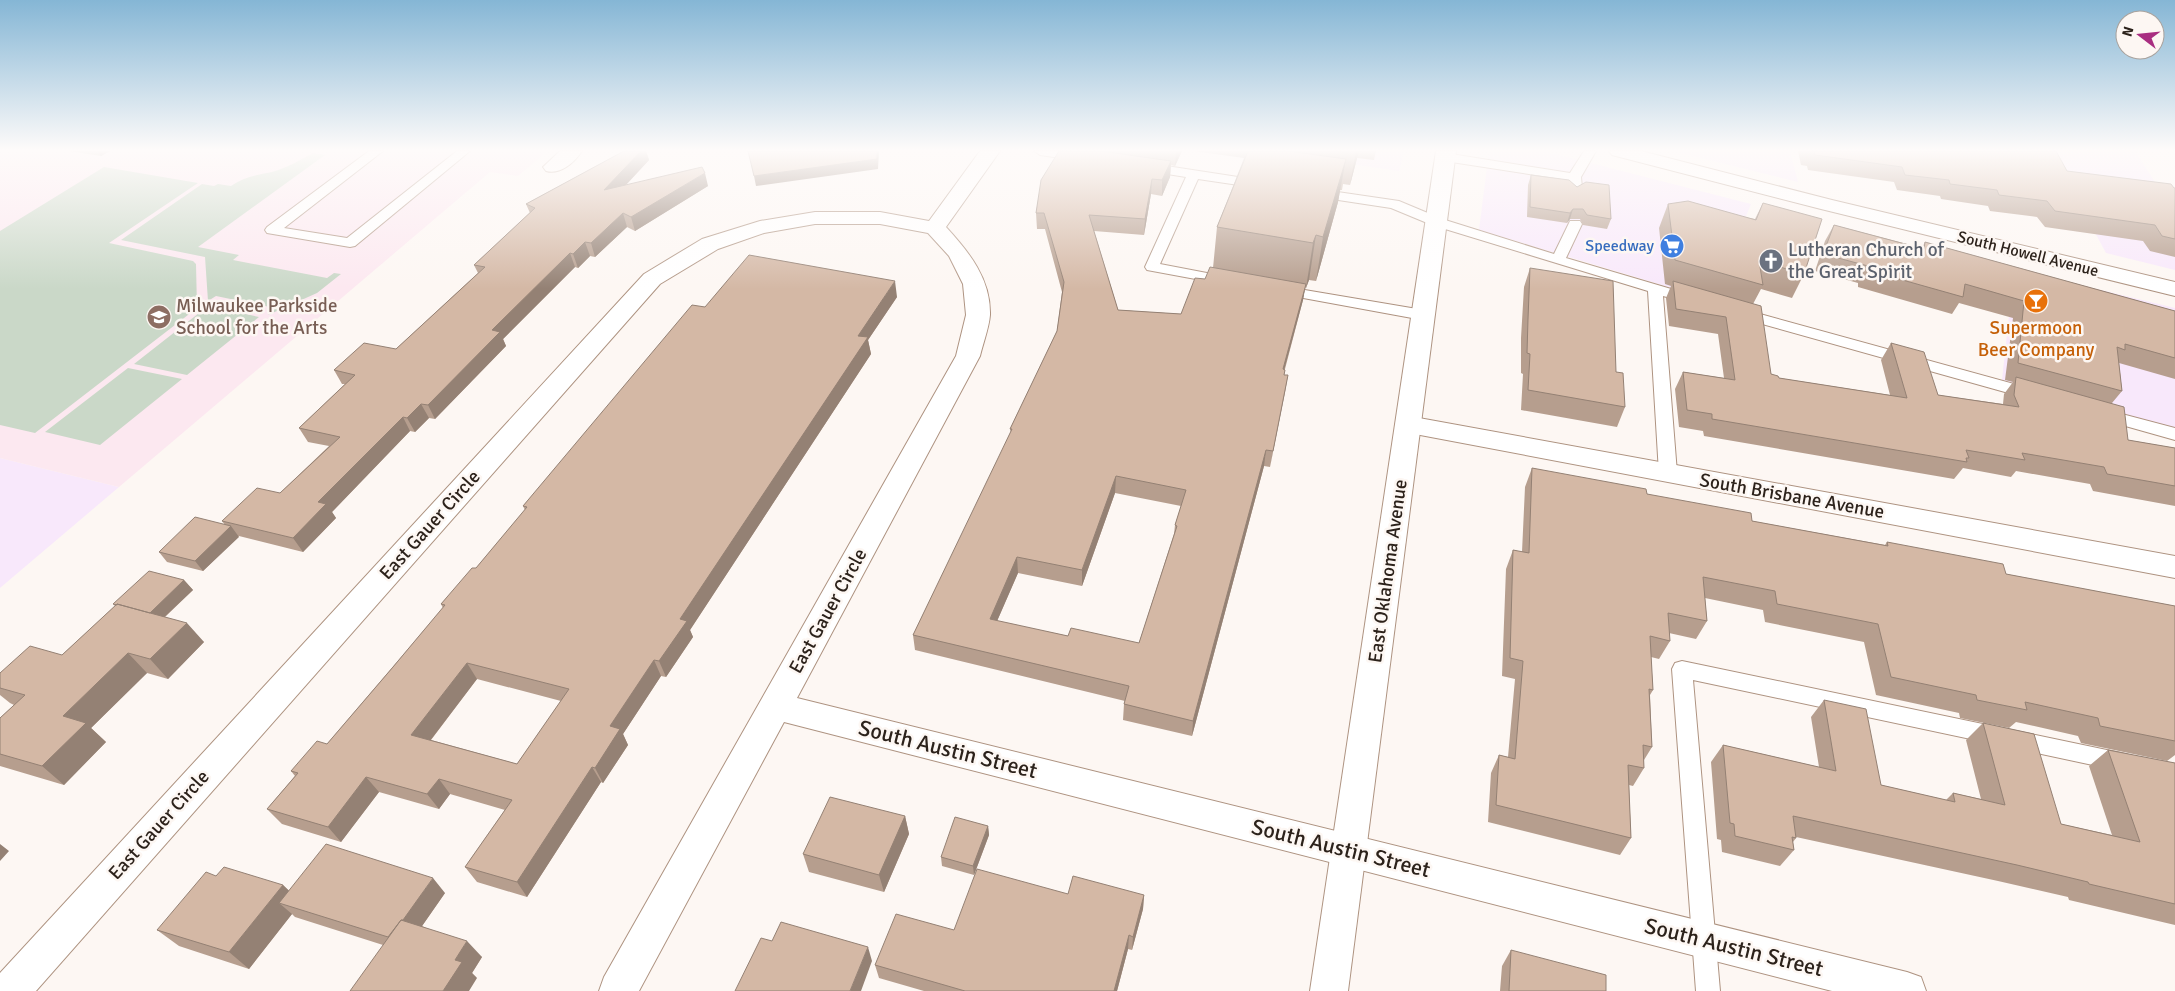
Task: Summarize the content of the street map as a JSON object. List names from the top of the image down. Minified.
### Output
{"streets":{"street":["South Howell Avenue","South Brisbane Avenue","East Gauer Circle","East Oklahoma Avenue","South Austin Street"]},"crossings":[["South Brisbane Avenue","East Oklahoma Avenue"],["East Gauer Circle","South Austin Street"],["East Oklahoma Avenue","South Austin Street"]],"places":{"supermarket":["Speedway"],"church":["Lutheran Church of the Great Spirit"],"bar":["Supermoon Beer Company"],"school or university":["Milwaukee Parkside School for the Arts"]},"north":"left"}
